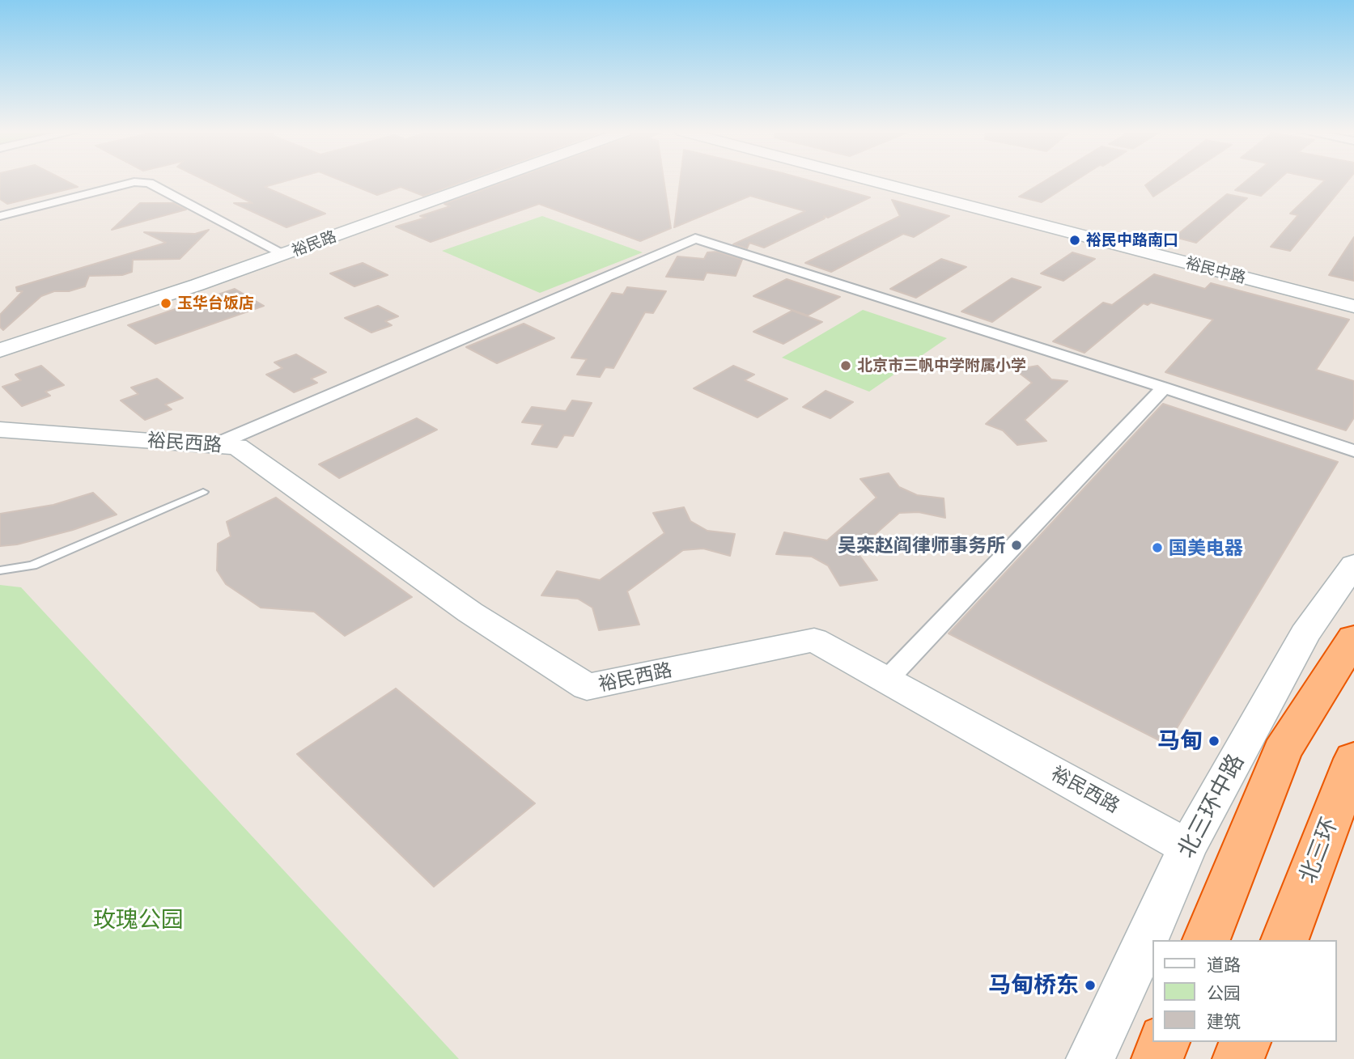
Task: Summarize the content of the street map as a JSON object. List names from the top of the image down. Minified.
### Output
{"streets":{"highway":["北三环"],"street":["裕民路","裕民中路","裕民西路","北三环中路"]},"crossings":[["裕民西路","北三环中路"]],"parks":["玫瑰公园"],"places":["裕民中路南口","玉华台饭店","北京市三帆中学附属小学","吴栾赵阎律师事务所","国美电器","马甸","马甸桥东"],"legend":["道路","公园","建筑"]}
